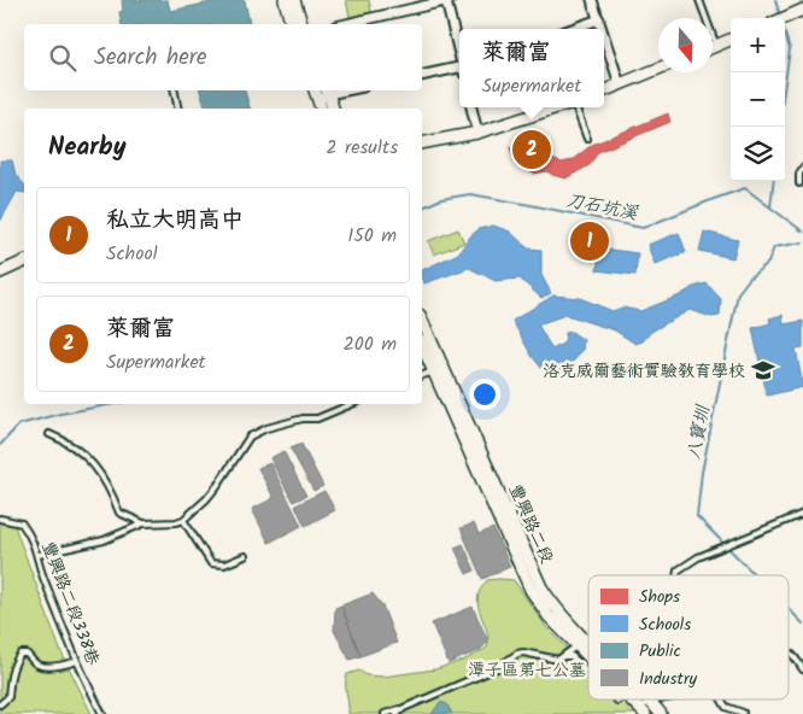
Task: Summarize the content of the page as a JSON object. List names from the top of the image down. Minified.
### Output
{"streets":{"street":["豐興路二段"],"lane":["豐興路二段338巷"]},"water":["刀石坑溪","八寶圳"],"parks":["潭子區第七公墓"],"places":{"school or university":["洛克威爾藝術實驗教育學校"]},"legend":["Shops","Schools","Public","Industry"],"north":"bottom","page":{"map_buttons":["+","−"],"search":"Search here","popup":["萊爾富","Supermarket"],"heading":["Nearby","2 results"],"pins":["2","1"],"list":[{"mark":"1","name":"私立大明高中","note":"School","value":"150 m"},{"mark":"2","name":"萊爾富","note":"Supermarket","value":"200 m"}]}}
